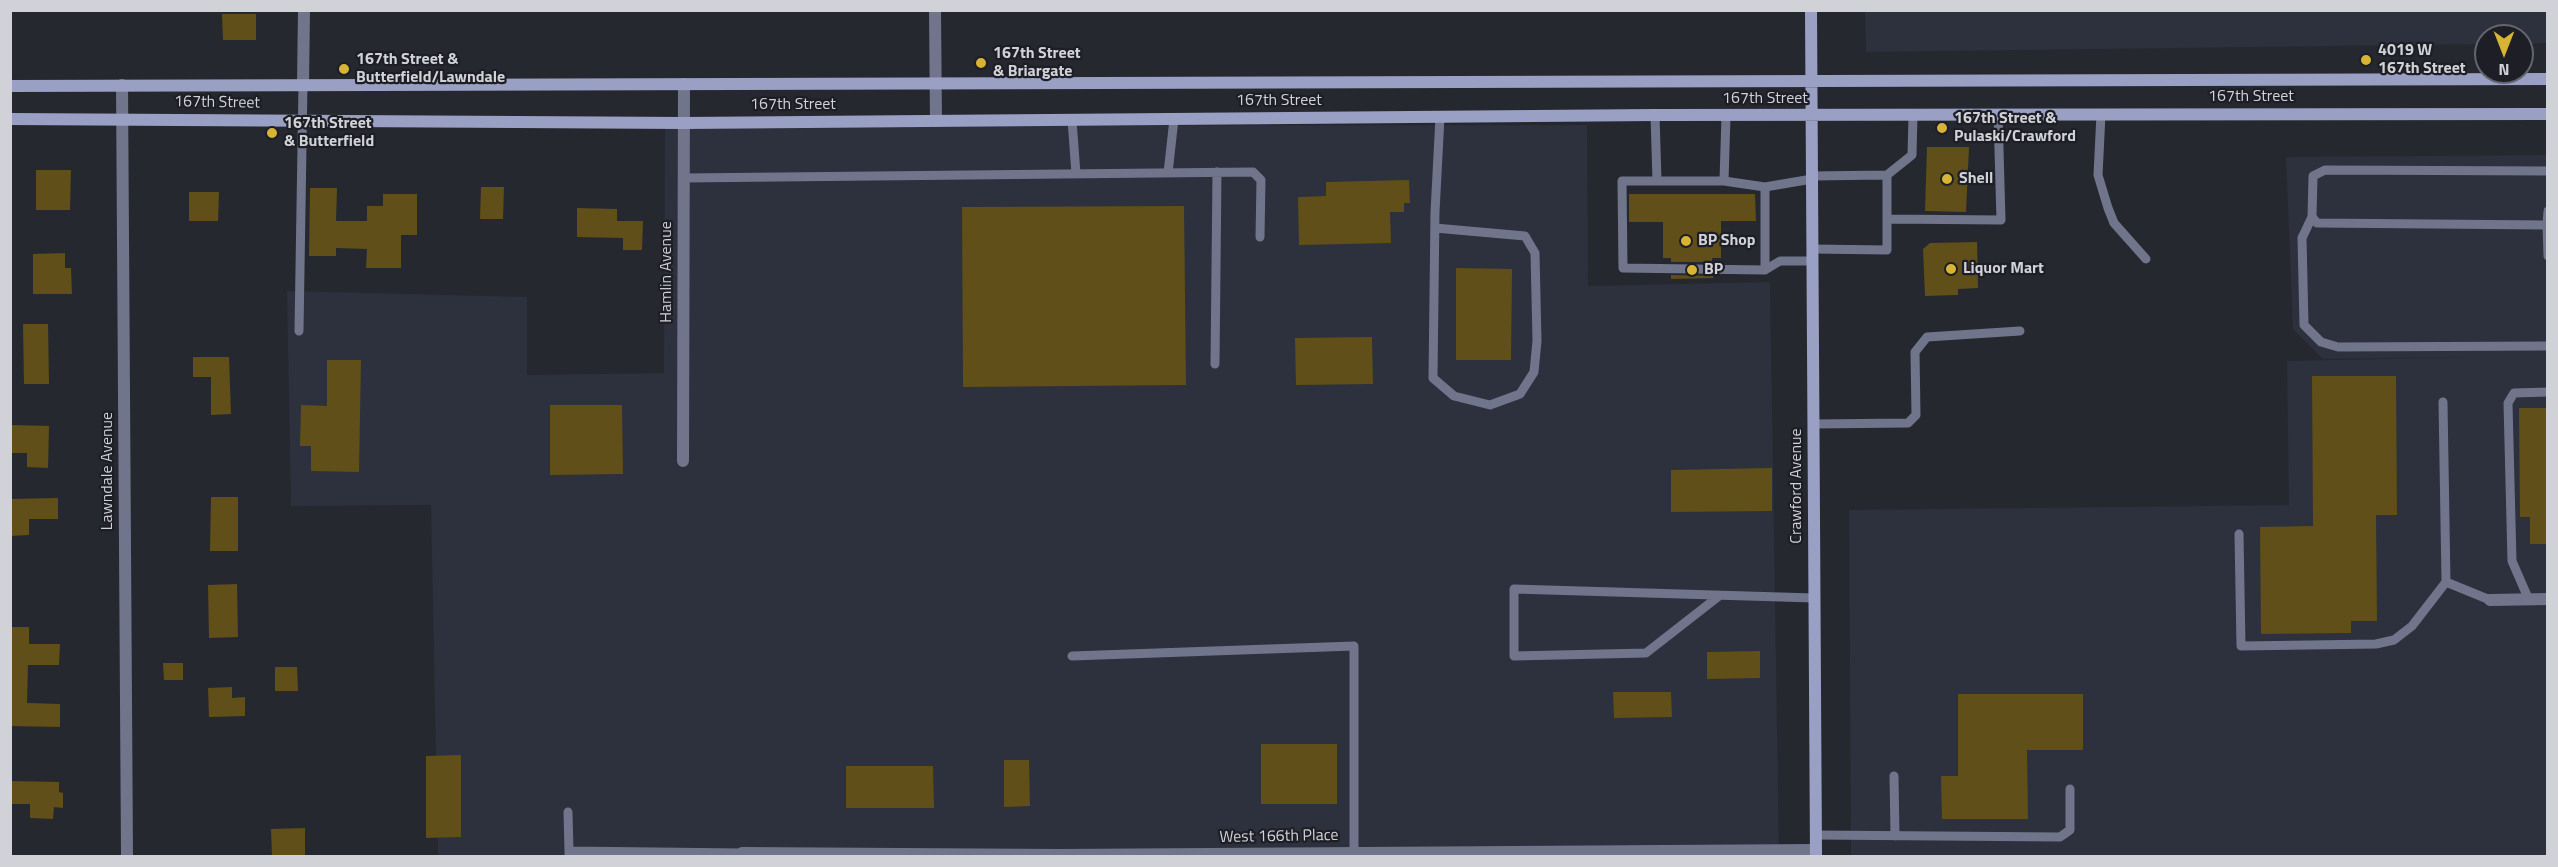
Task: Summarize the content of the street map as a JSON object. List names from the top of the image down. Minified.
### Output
{"streets":{"main road":["167th Street","Crawford Avenue"],"street":["Hamlin Avenue","Lawndale Avenue","West 166th Place"]},"crossings":[["167th Street","Hamlin Avenue"],["167th Street","Lawndale Avenue"],["167th Street","Crawford Avenue"],["Crawford Avenue","West 166th Place"]],"places":["4019 W 167th Street","167th Street & Briargate","167th Street & Butterfield/Lawndale","167th Street & Pulaski/Crawford","167th Street & Butterfield","Shell","BP Shop","Liquor Mart","BP"],"north":"bottom"}
